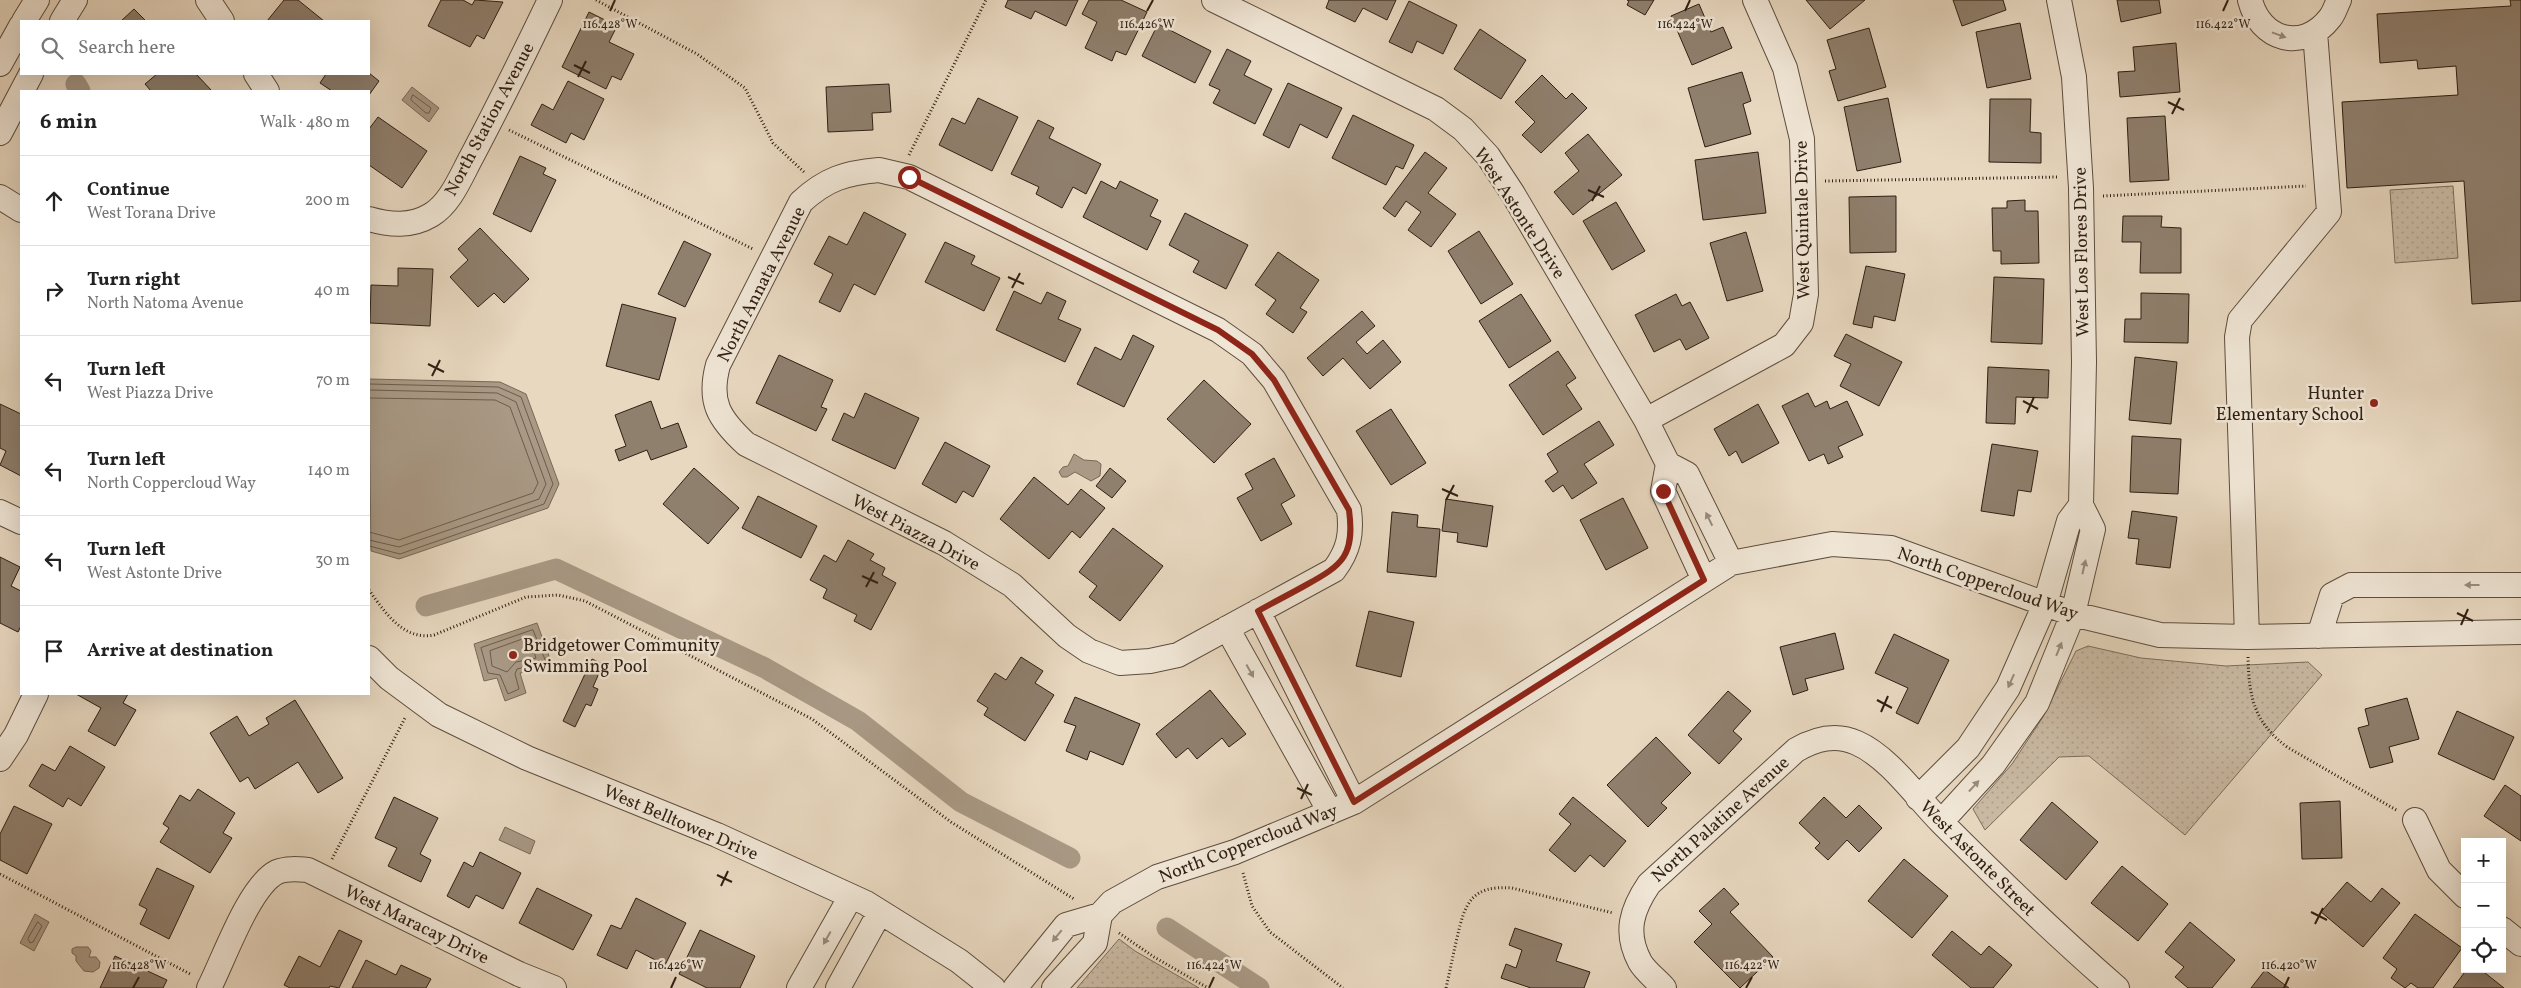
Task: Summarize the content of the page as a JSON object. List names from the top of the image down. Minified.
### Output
{"streets":{"street":["North Station Avenue","West Astonte Drive","West Quintale Drive","West Los Flores Drive","North Annata Avenue","West Piazza Drive","North Coppercloud Way","North Palatine Avenue","West Belltower Drive","West Astonte Street","West Maracay Drive"]},"crossings":[["West Astonte Drive","West Quintale Drive"],["West Los Flores Drive","North Coppercloud Way"],["West Los Flores Drive","West Astonte Street"],["North Annata Avenue","West Piazza Drive"],["North Palatine Avenue","West Astonte Street"]],"places":["Hunter Elementary School","Bridgetower Community Swimming Pool"],"page":{"search":"Search here","heading":["6 min","Walk · 480 m"],"list":[["Continue","West Torana Drive","200 m"],["Turn right","North Natoma Avenue","40 m"],["Turn left","West Piazza Drive","70 m"],["Turn left","North Coppercloud Way","140 m"],["Turn left","West Astonte Drive","30 m"],"Arrive at destination"],"map_buttons":["+","−"]},"coordinates":["116.428°W","116.426°W","116.424°W","116.422°W","116.420°W"]}
